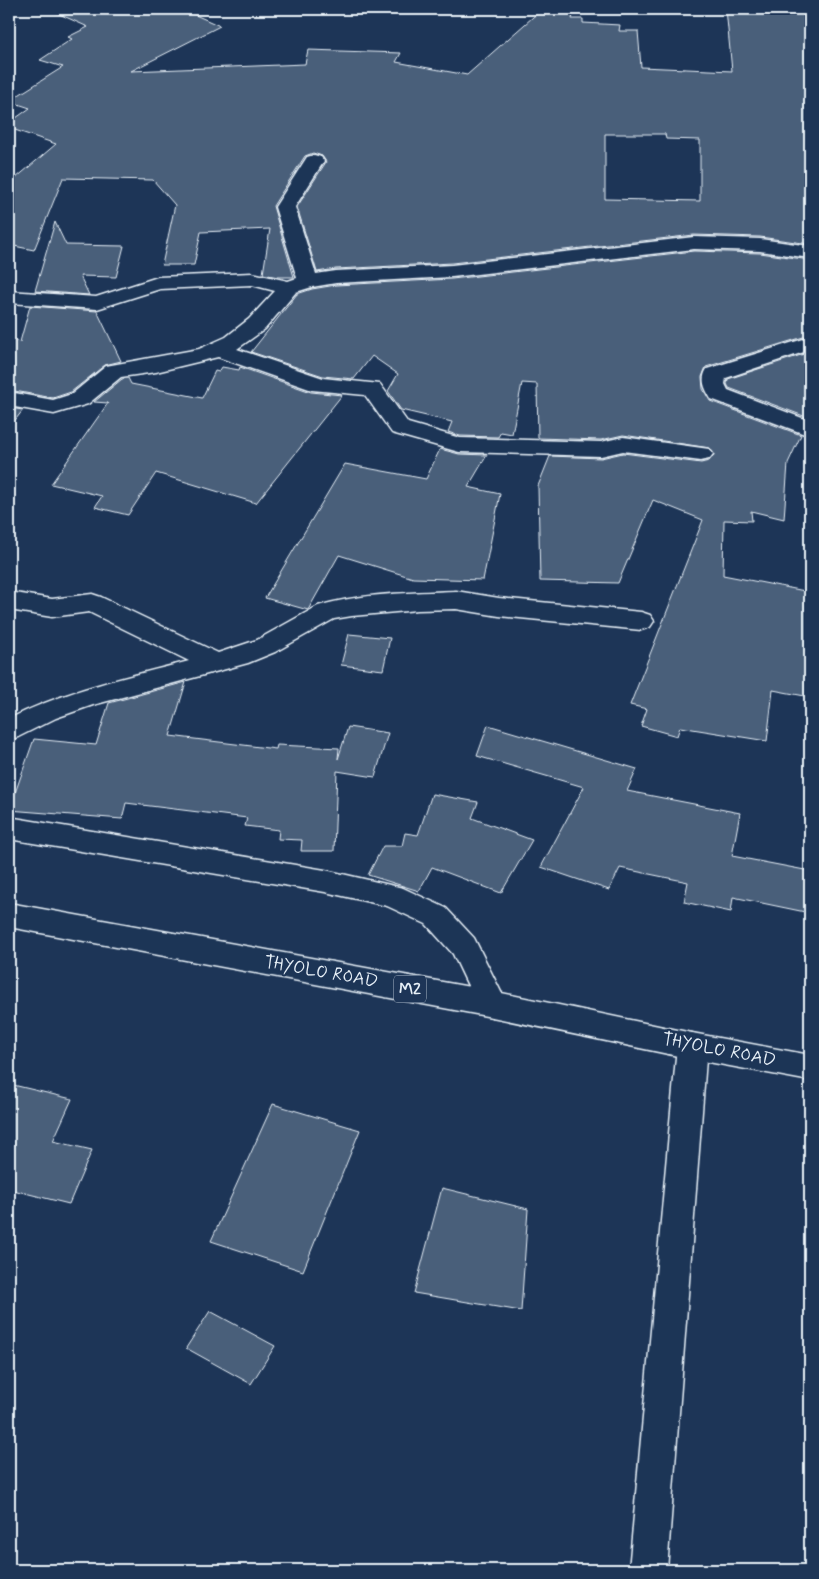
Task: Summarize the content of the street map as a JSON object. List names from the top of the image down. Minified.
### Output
{"streets":{"main road":["THYOLO ROAD","M2"]}}
